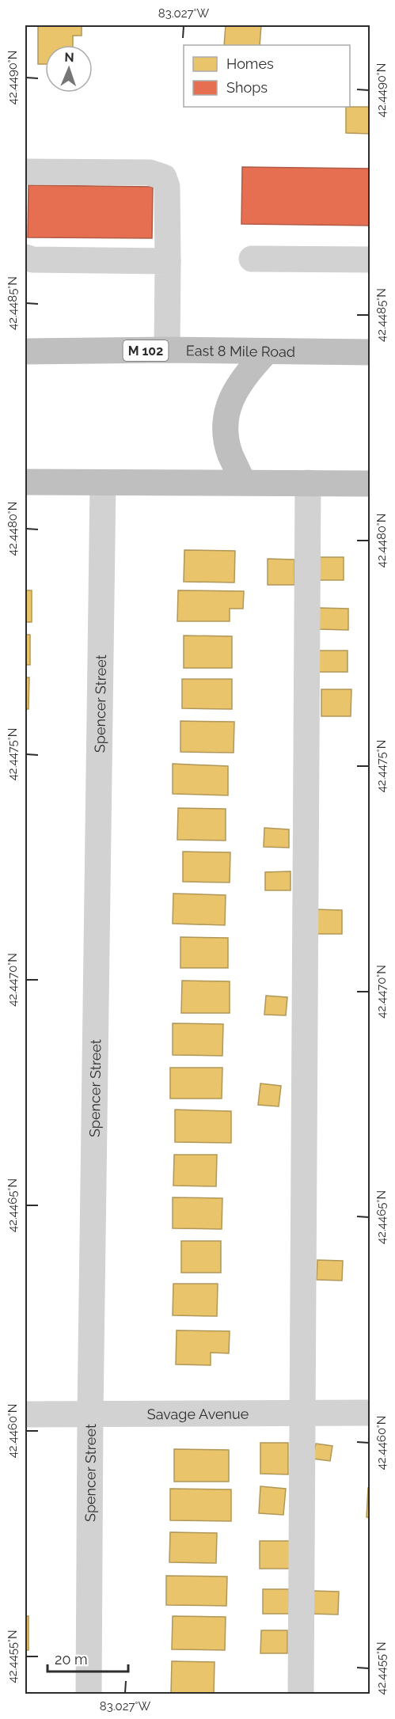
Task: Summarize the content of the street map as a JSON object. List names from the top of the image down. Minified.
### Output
{"streets":{"highway":["M 102","East 8 Mile Road"],"street":["Spencer Street","Savage Avenue"]},"crossings":[["Spencer Street","Savage Avenue"]],"legend":["Homes","Shops"],"scale_bar":"20 m","north":"top","coordinates":["83.027°W","42.4490°N","42.4485°N","42.4480°N","42.4475°N","42.4470°N","42.4465°N","42.4460°N","42.4455°N"]}
